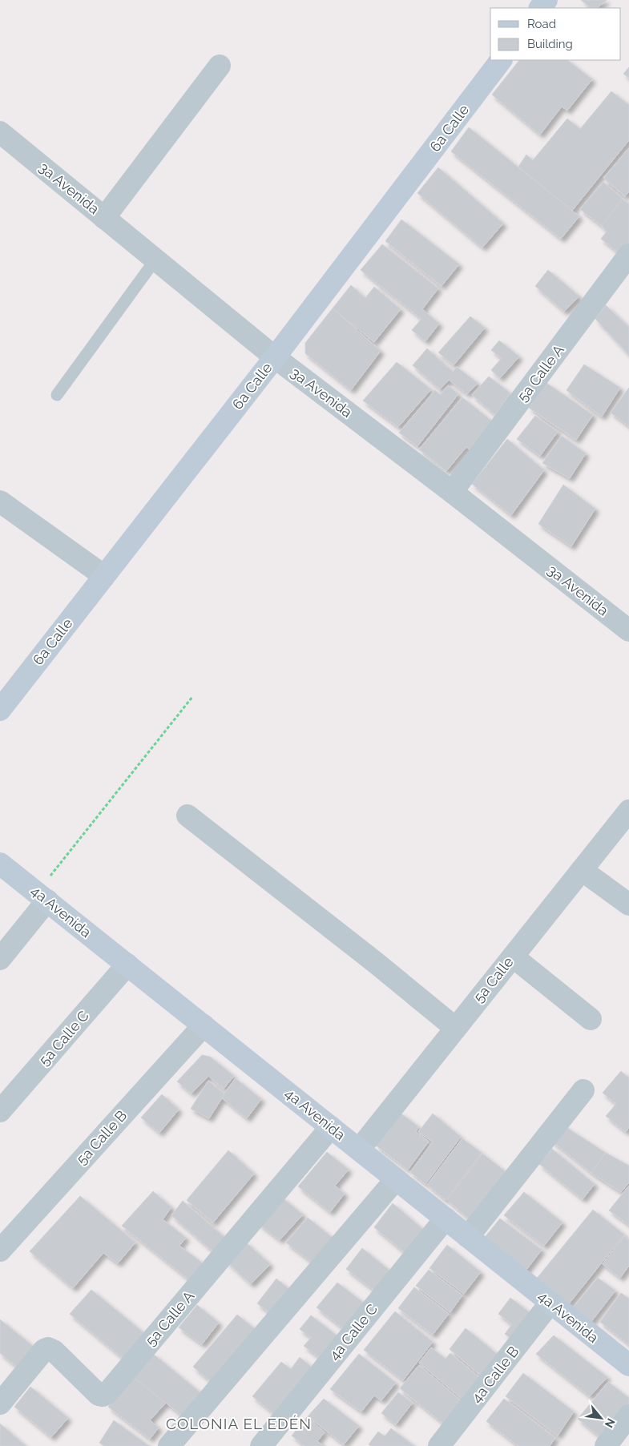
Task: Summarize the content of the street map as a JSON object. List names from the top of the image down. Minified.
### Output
{"streets":{"street":["6a Calle","3a Avenida","5a Calle A","4a Avenida","5a Calle","5a Calle C","5a Calle B","4a Calle C","4a Calle B"]},"crossings":[["6a Calle","3a Avenida"],["3a Avenida","5a Calle A"],["5a Calle A","4a Avenida"],["4a Avenida","5a Calle"],["4a Avenida","5a Calle C"],["4a Avenida","5a Calle B"],["4a Avenida","4a Calle C"],["4a Avenida","4a Calle B"]],"districts":["COLONIA EL EDÉN"],"legend":["Road","Building"],"north":"bottom right"}
